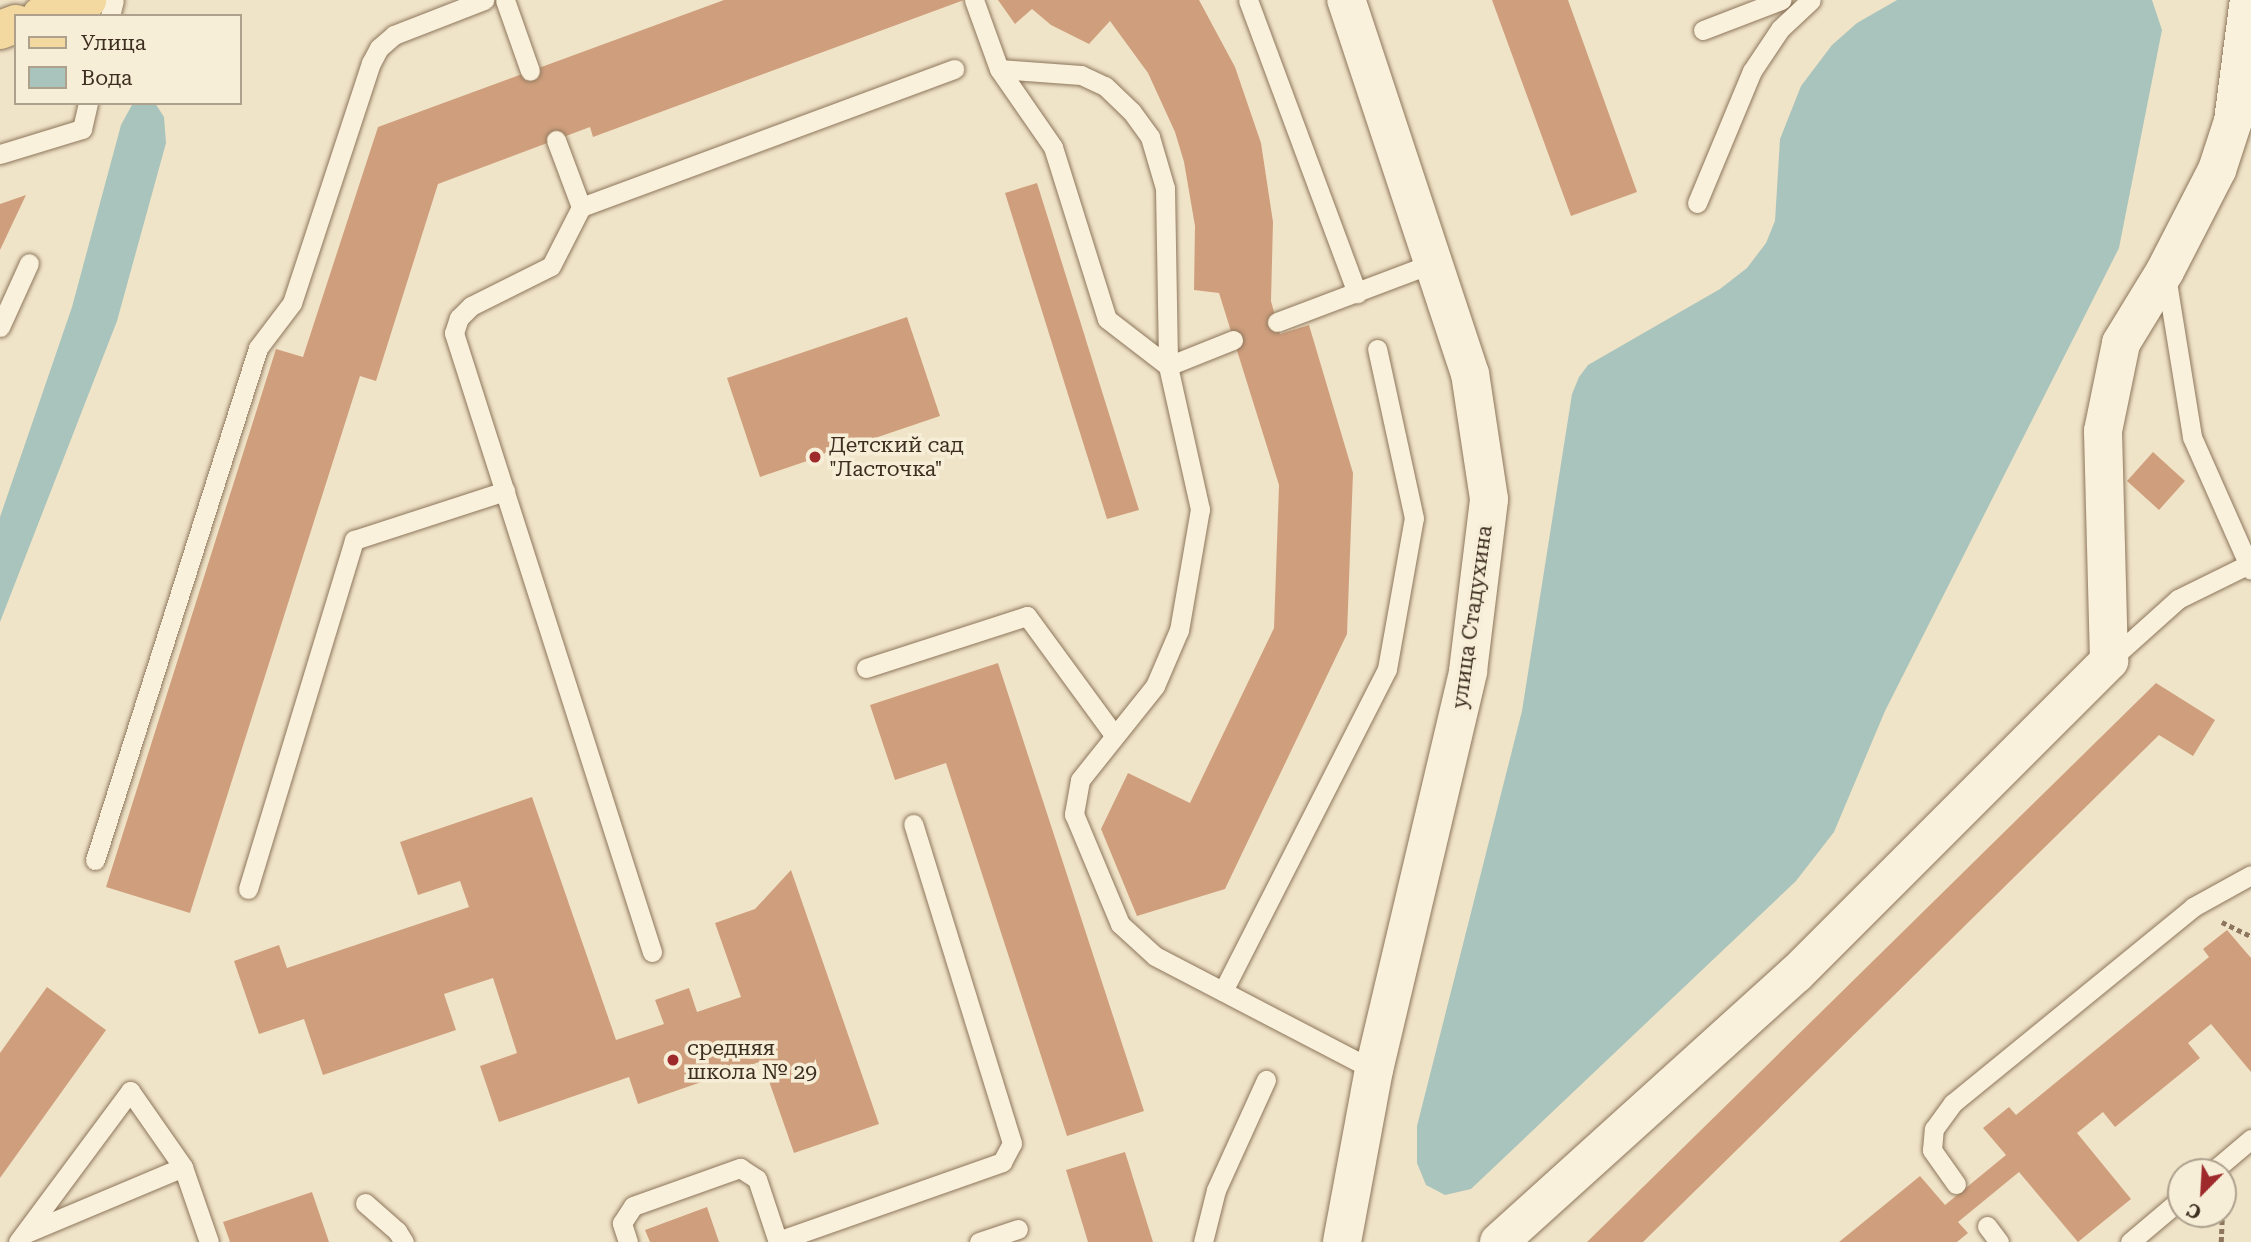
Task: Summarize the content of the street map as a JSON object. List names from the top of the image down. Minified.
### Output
{"streets":{"street":["улица Стадухина"]},"places":["Детский сад \"Ласточка\"","средняя школа № 29"],"legend":["Улица","Вода"],"north":"bottom left"}
